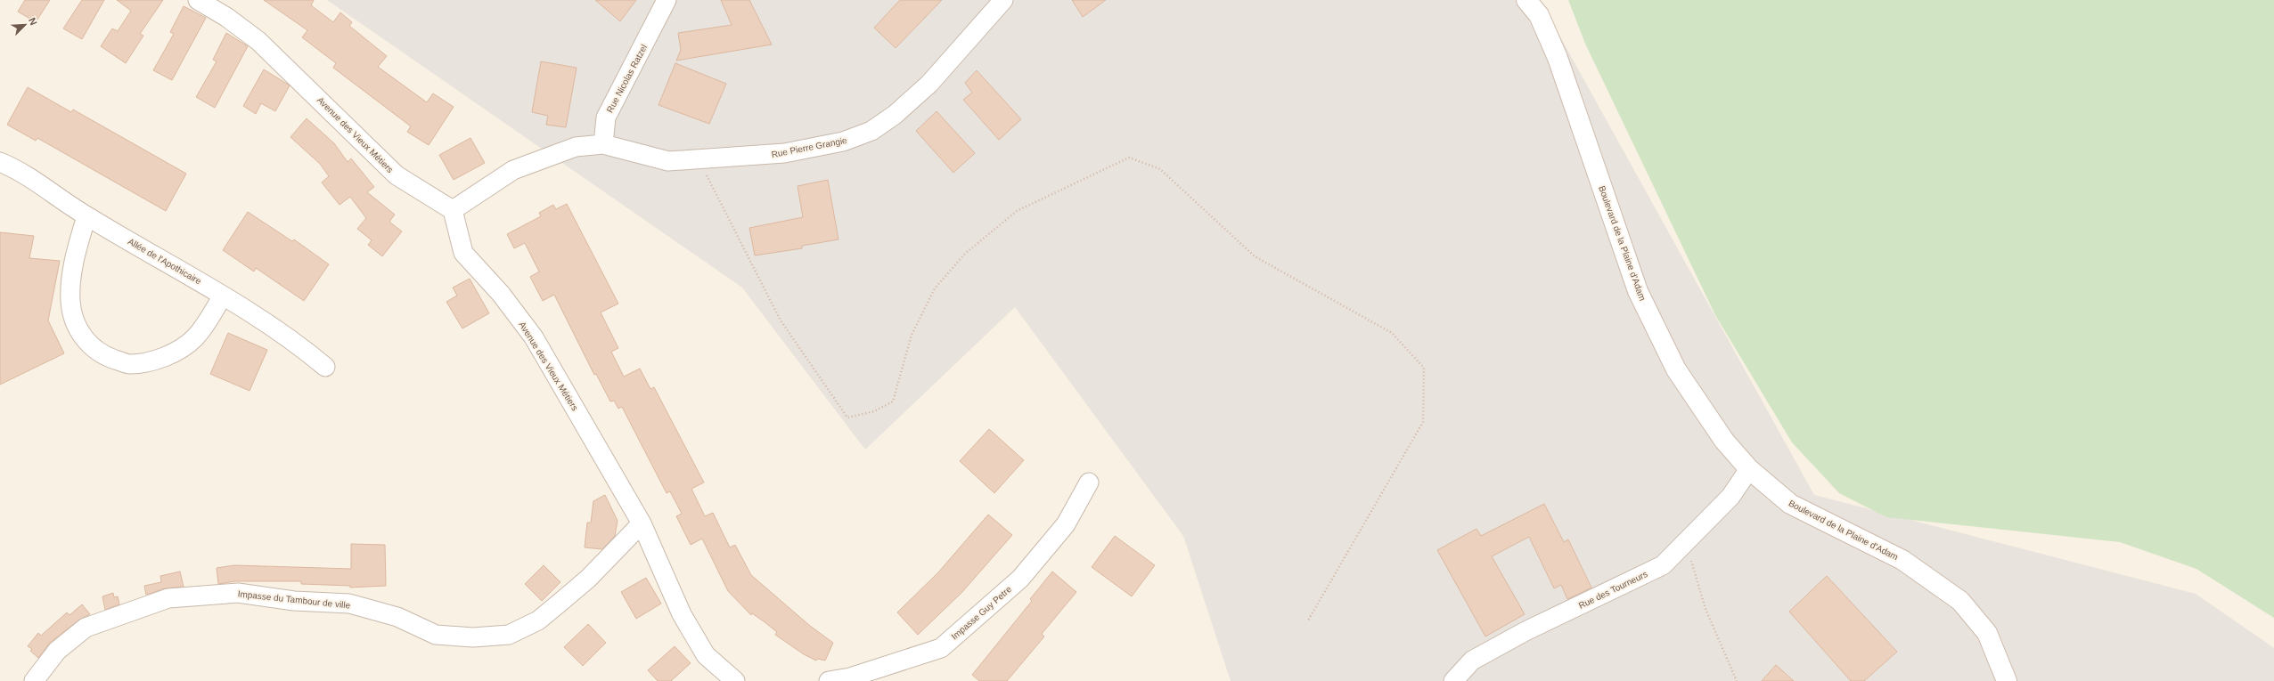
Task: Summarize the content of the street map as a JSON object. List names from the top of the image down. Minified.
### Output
{"streets":{"street":["Rue Nicolas Ratzel","Avenue des Vieux Métiers","Rue Pierre Grangie","Boulevard de la Plaine d'Adam","Allée de l'Apothicaire","Rue des Tourneurs","Impasse du Tambour de ville","Impasse Guy Petre"]},"crossings":[["Rue Nicolas Ratzel","Rue Pierre Grangie"],["Avenue des Vieux Métiers","Impasse du Tambour de ville"],["Boulevard de la Plaine d'Adam","Rue des Tourneurs"]],"north":"top right"}
